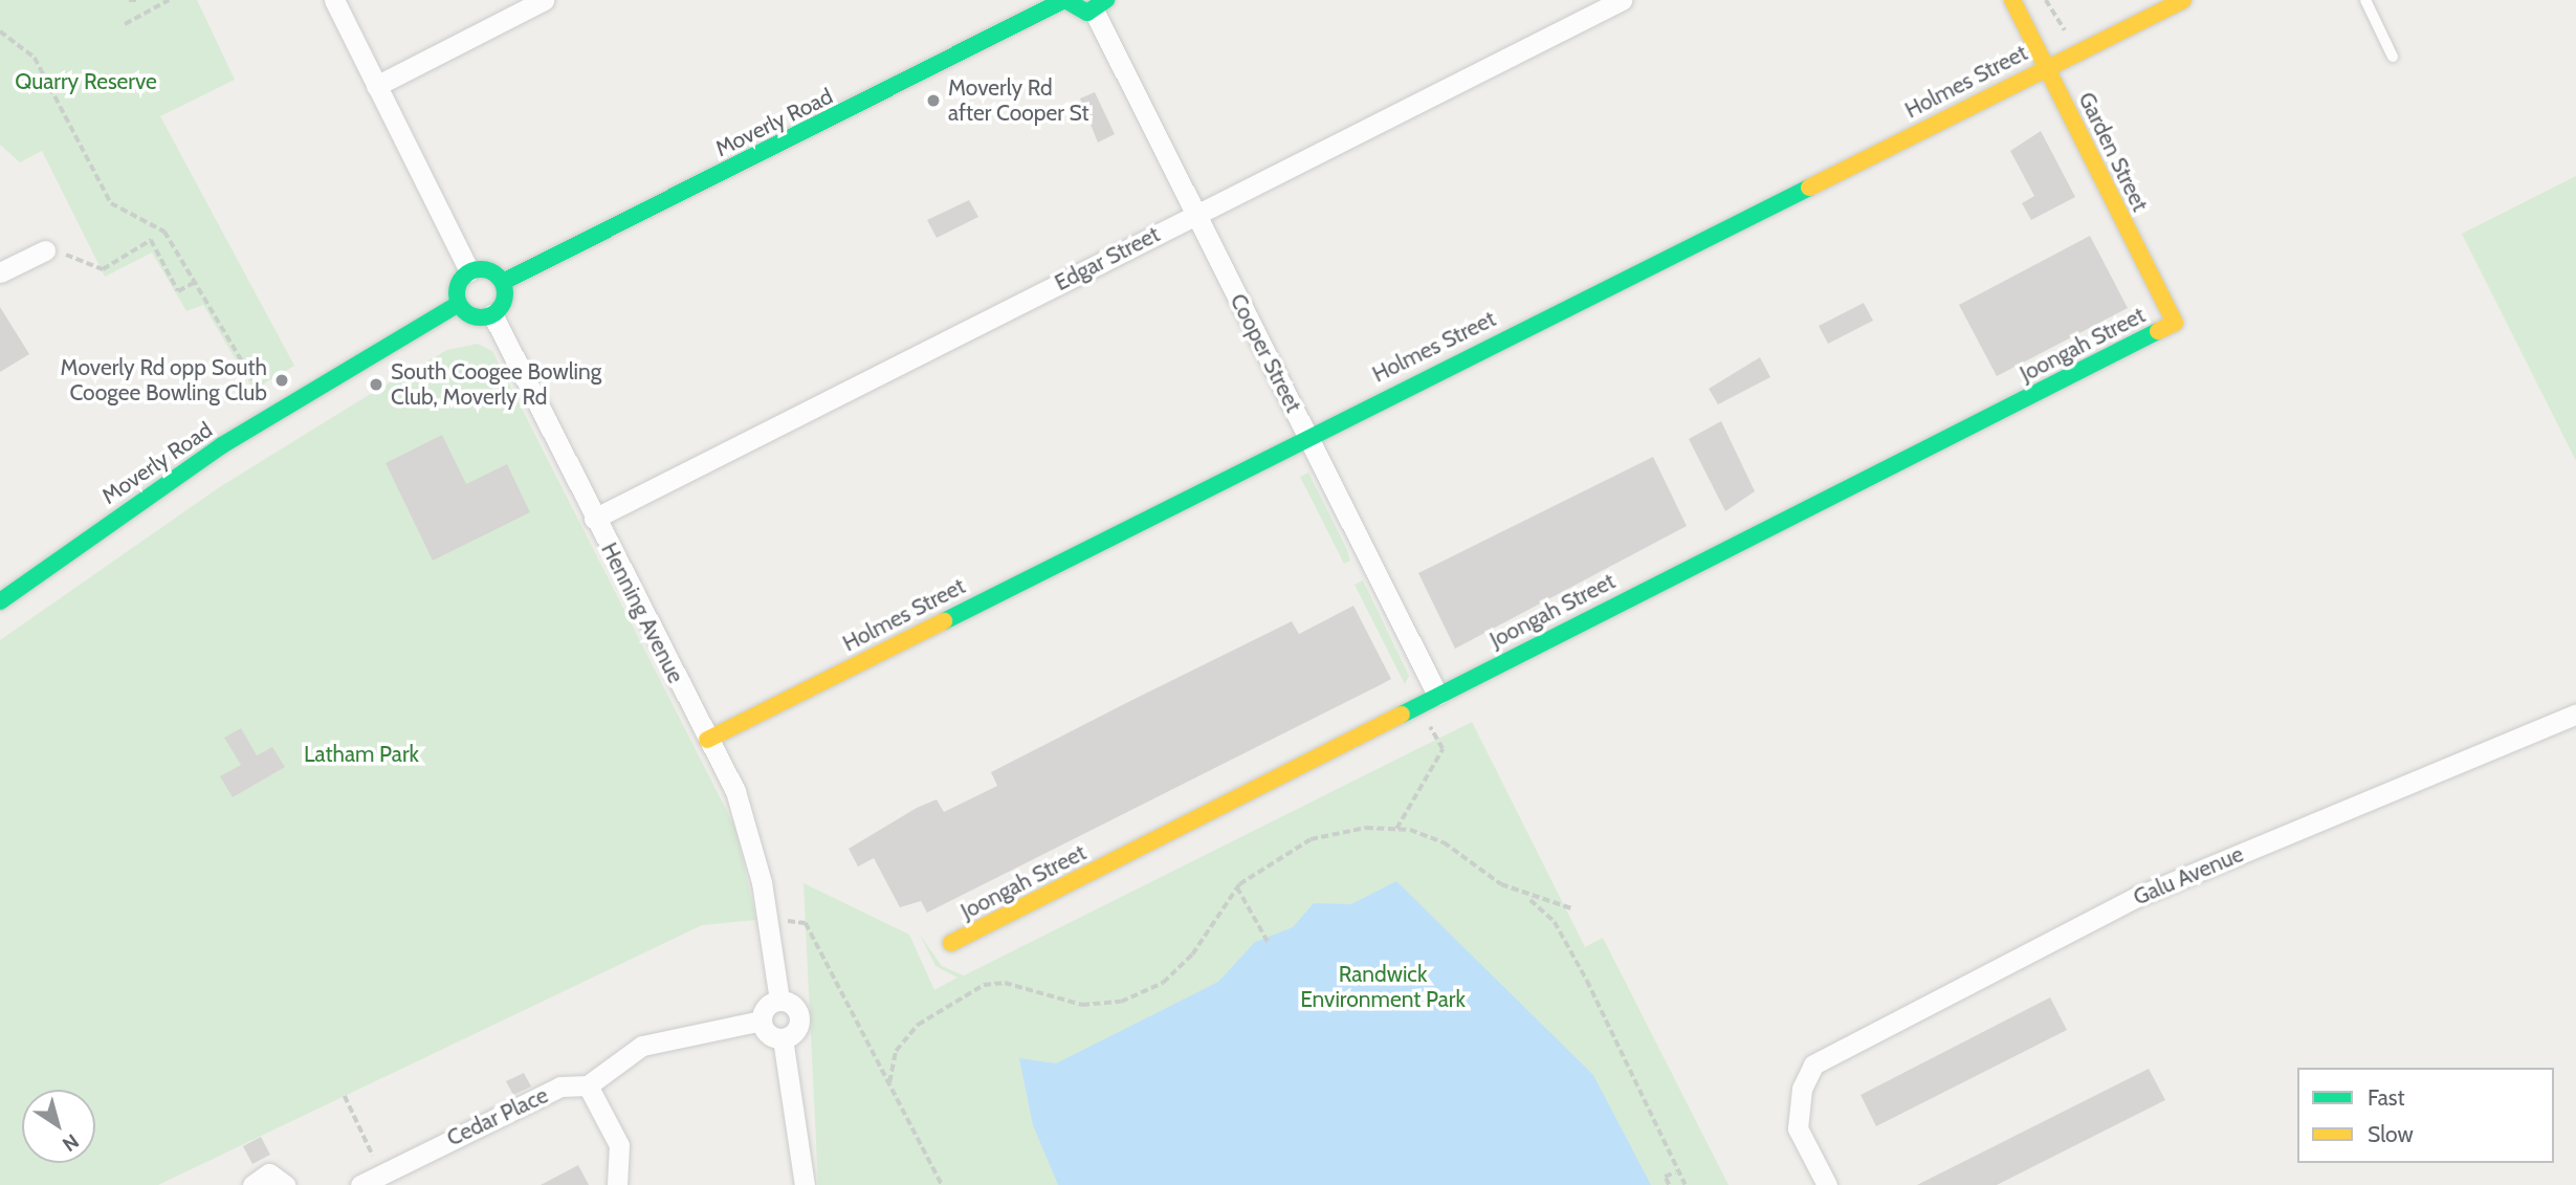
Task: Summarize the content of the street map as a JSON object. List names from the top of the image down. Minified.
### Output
{"streets":{"street":["Holmes Street","Moverly Road","Garden Street","Edgar Street","Joongah Street","Cooper Street","Henning Avenue","Galu Avenue","Cedar Place"]},"crossings":[["Holmes Street","Garden Street"],["Holmes Street","Cooper Street"],["Holmes Street","Henning Avenue"],["Moverly Road","Henning Avenue"],["Garden Street","Joongah Street"],["Edgar Street","Cooper Street"],["Edgar Street","Henning Avenue"],["Joongah Street","Cooper Street"],["Henning Avenue","Cedar Place"]],"parks":["Quarry Reserve","Latham Park","Randwick Environment Park"],"places":["Moverly Rd after Cooper St","Moverly Rd opp South Coogee Bowling Club","South Coogee Bowling Club, Moverly Rd"],"legend":["Fast","Slow"],"north":"bottom right"}
